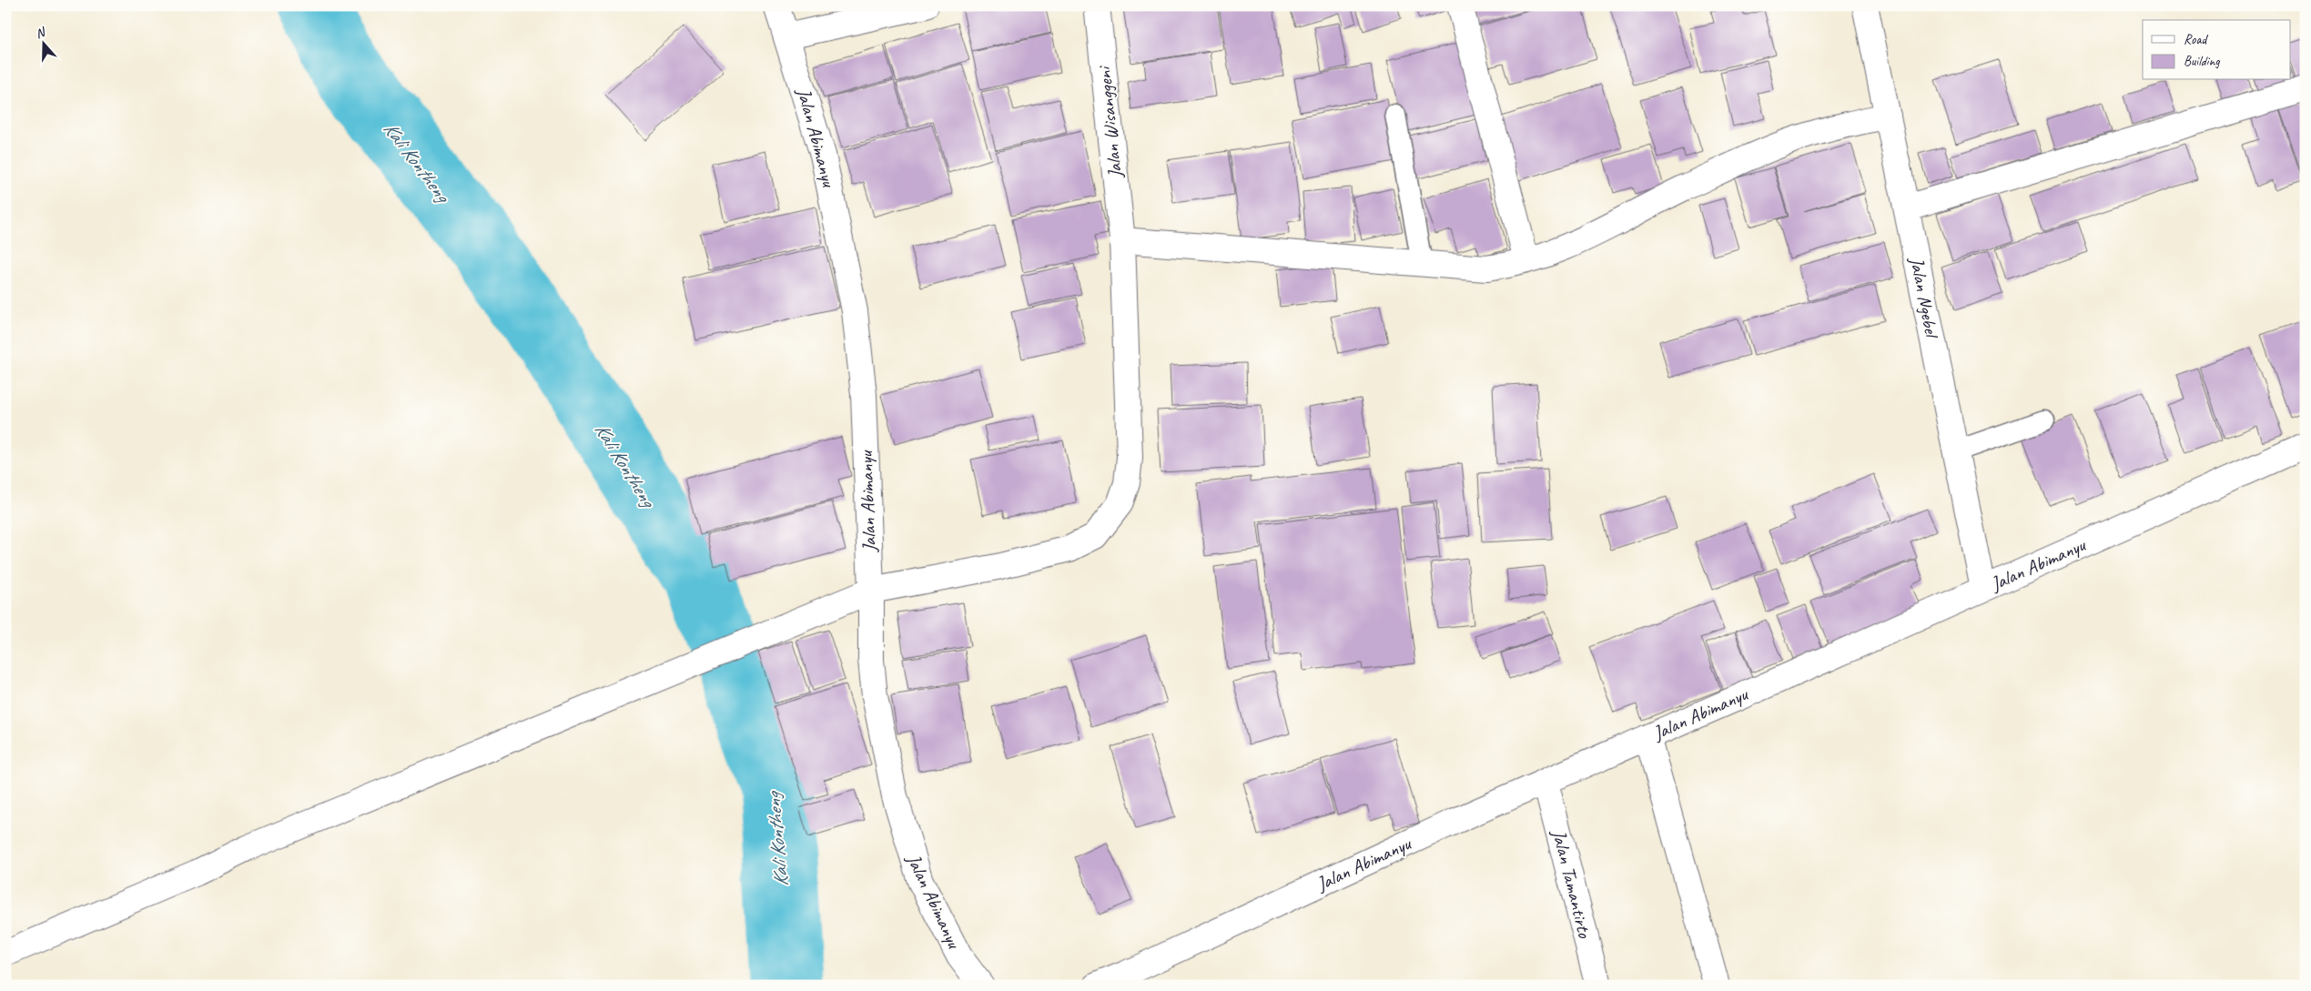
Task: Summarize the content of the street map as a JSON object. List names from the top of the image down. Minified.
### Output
{"streets":{"street":["Jalan Wisanggeni","Jalan Abimanyu","Jalan Ngebel","Jalan Tamantirto"]},"crossings":[["Jalan Wisanggeni","Jalan Abimanyu"],["Jalan Abimanyu","Jalan Ngebel"],["Jalan Abimanyu","Jalan Tamantirto"]],"water":["Kali Kontheng"],"legend":["Road","Building"],"north":"top"}
